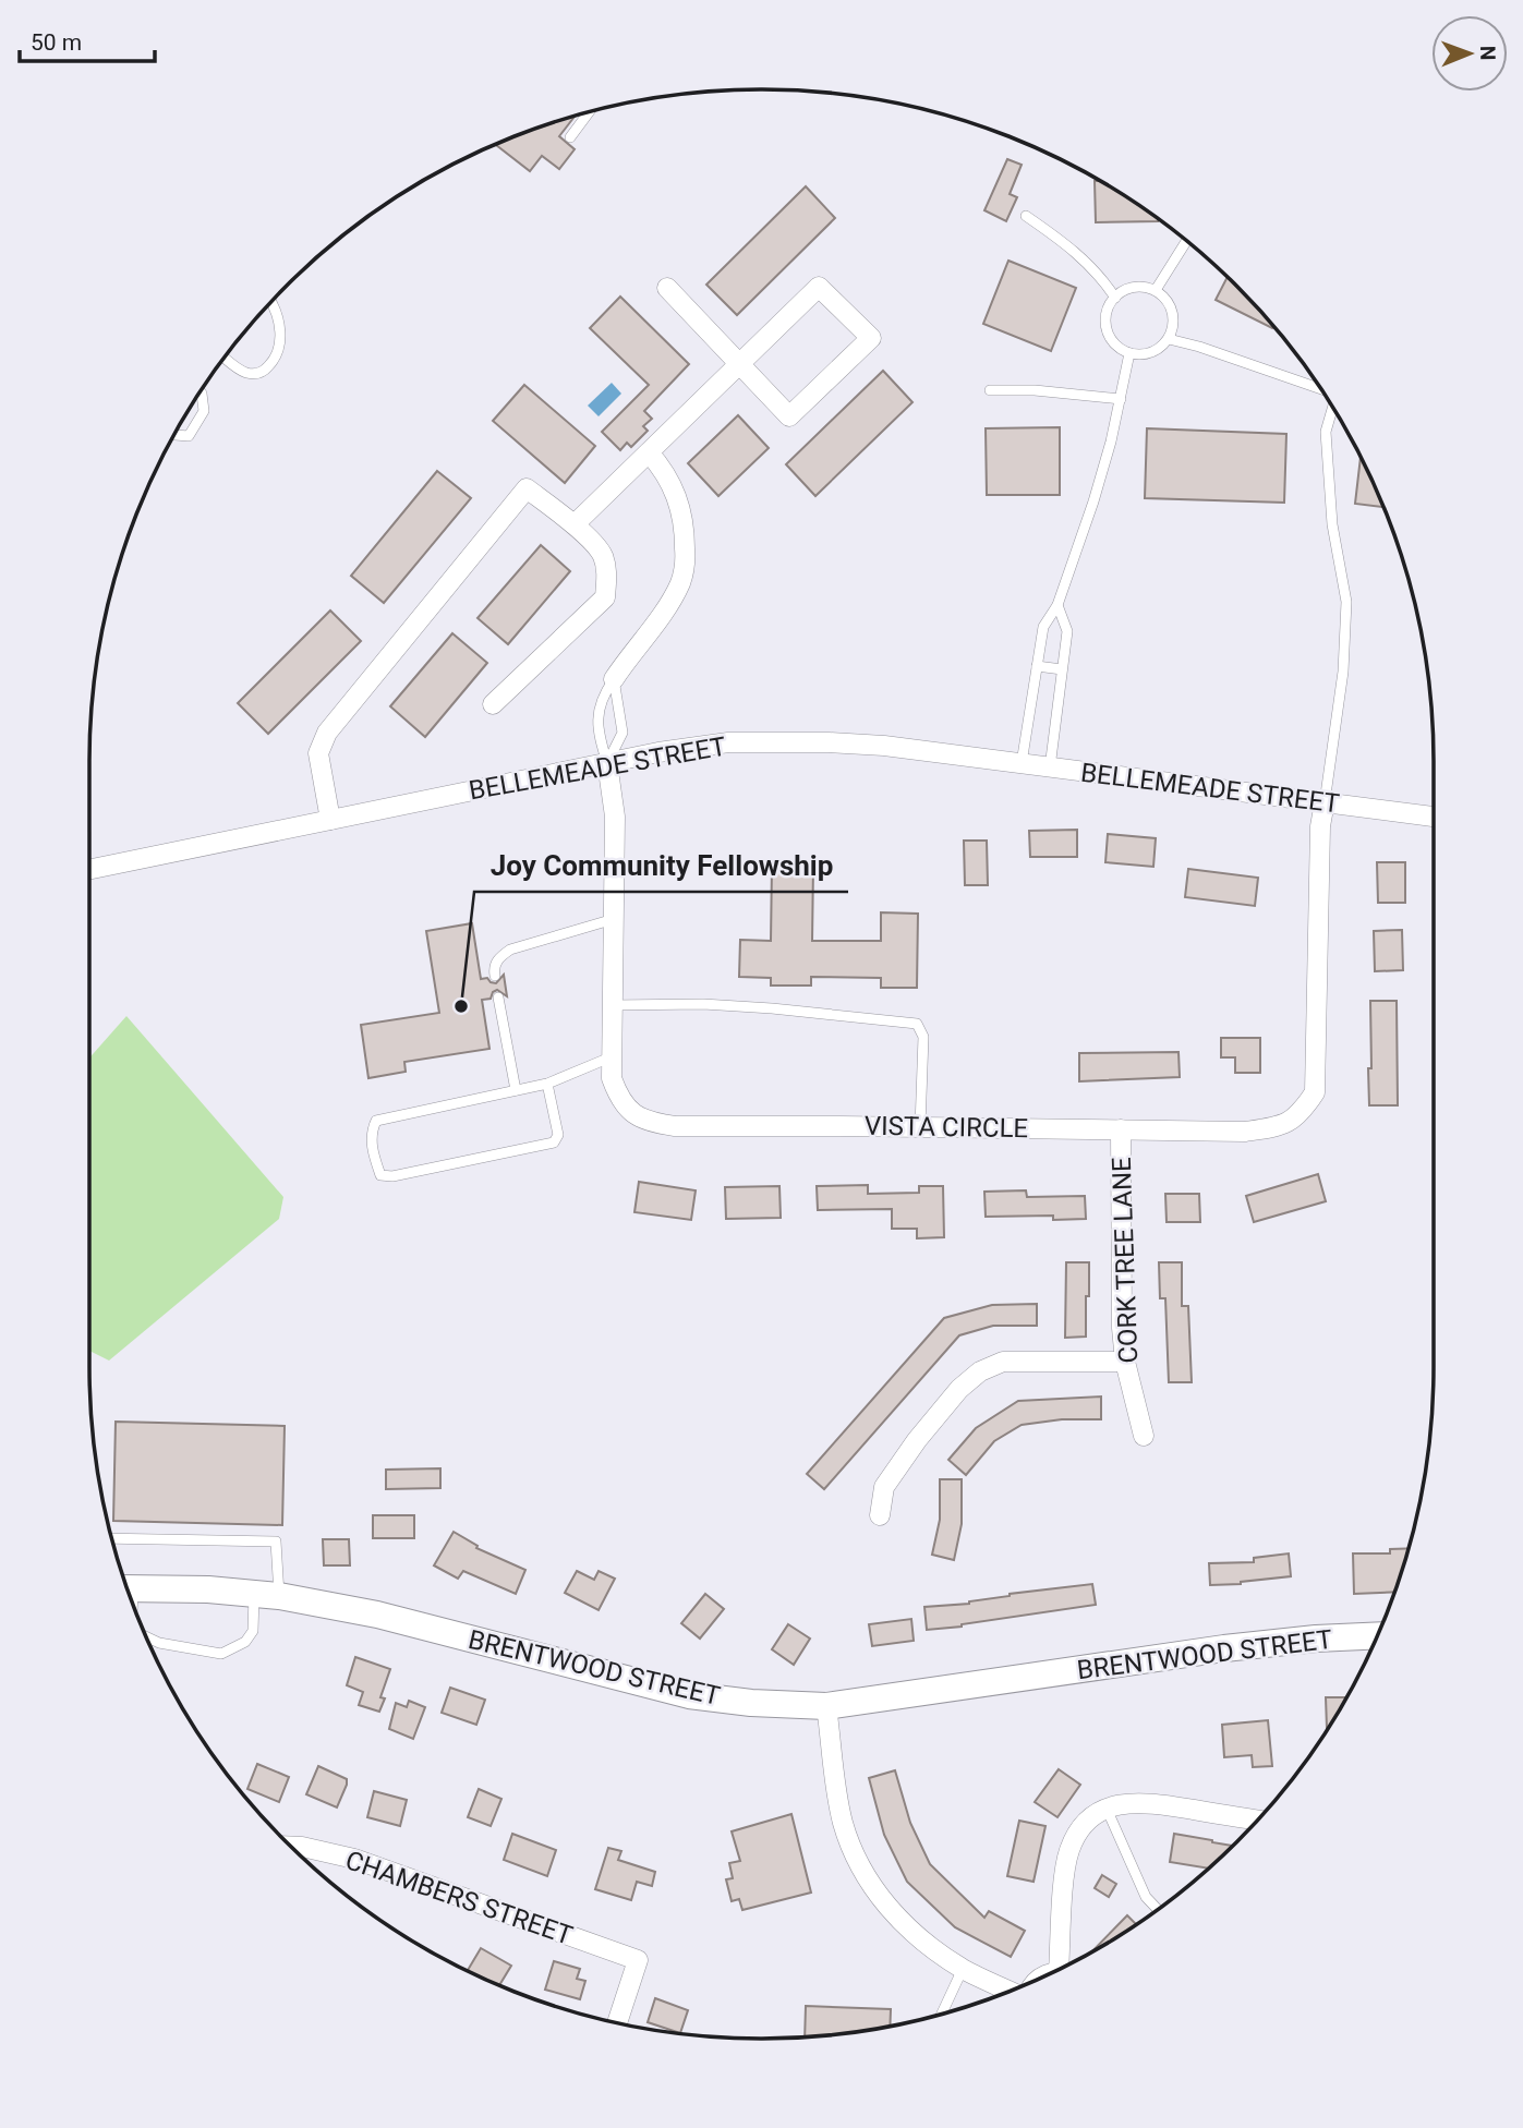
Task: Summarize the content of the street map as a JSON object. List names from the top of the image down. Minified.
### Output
{"streets":{"main road":["BRENTWOOD STREET"],"street":["BELLEMEADE STREET","VISTA CIRCLE","CORK TREE LANE","CHAMBERS STREET"]},"crossings":[["BELLEMEADE STREET","VISTA CIRCLE"],["VISTA CIRCLE","CORK TREE LANE"]],"places":["Joy Community Fellowship"],"scale_bar":"50 m","north":"right"}
